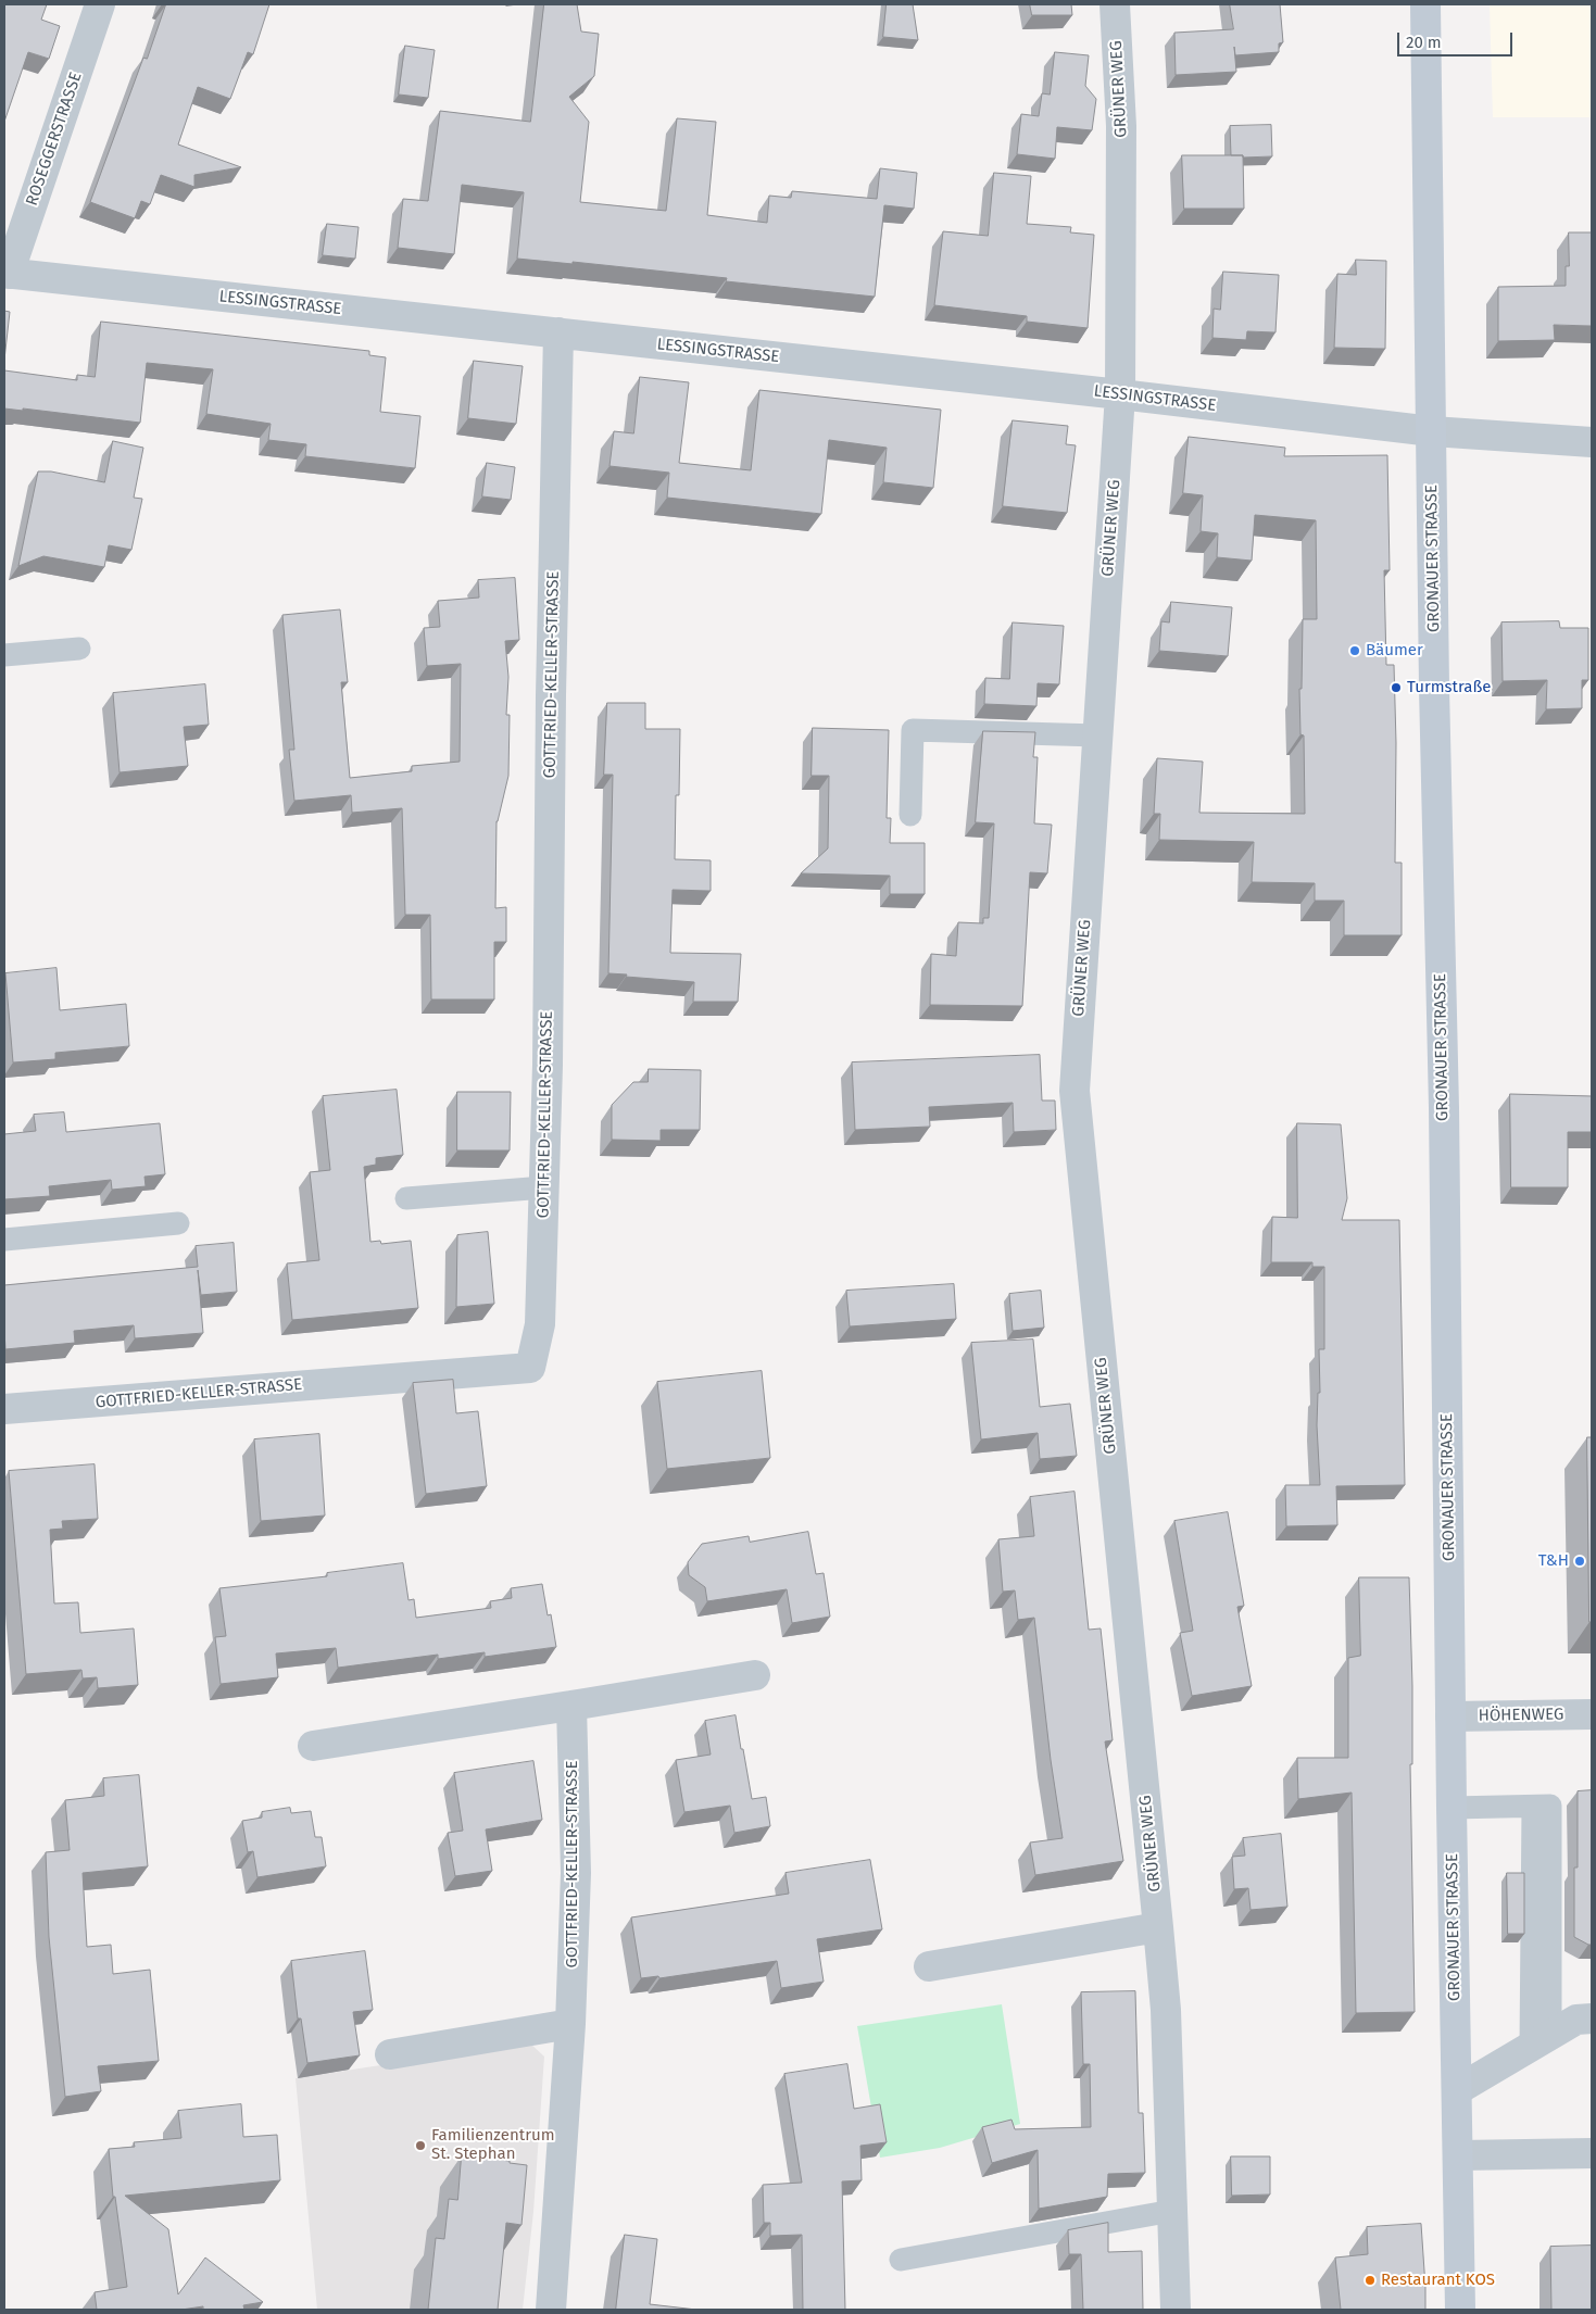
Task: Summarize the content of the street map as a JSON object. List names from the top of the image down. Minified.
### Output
{"streets":{"main road":["GRONAUER STRASSE"],"street":["GRÜNER WEG","ROSEGGERSTRASSE","LESSINGSTRASSE","GOTTFRIED-KELLER-STRASSE","HÖHENWEG"]},"crossings":[["GRÜNER WEG","LESSINGSTRASSE"],["ROSEGGERSTRASSE","LESSINGSTRASSE"],["LESSINGSTRASSE","GRONAUER STRASSE"],["LESSINGSTRASSE","GOTTFRIED-KELLER-STRASSE"],["GRONAUER STRASSE","HÖHENWEG"]],"places":["Bäumer","Turmstraße","T&H","Familienzentrum St. Stephan","Restaurant KOS"],"scale_bar":"20 m"}
